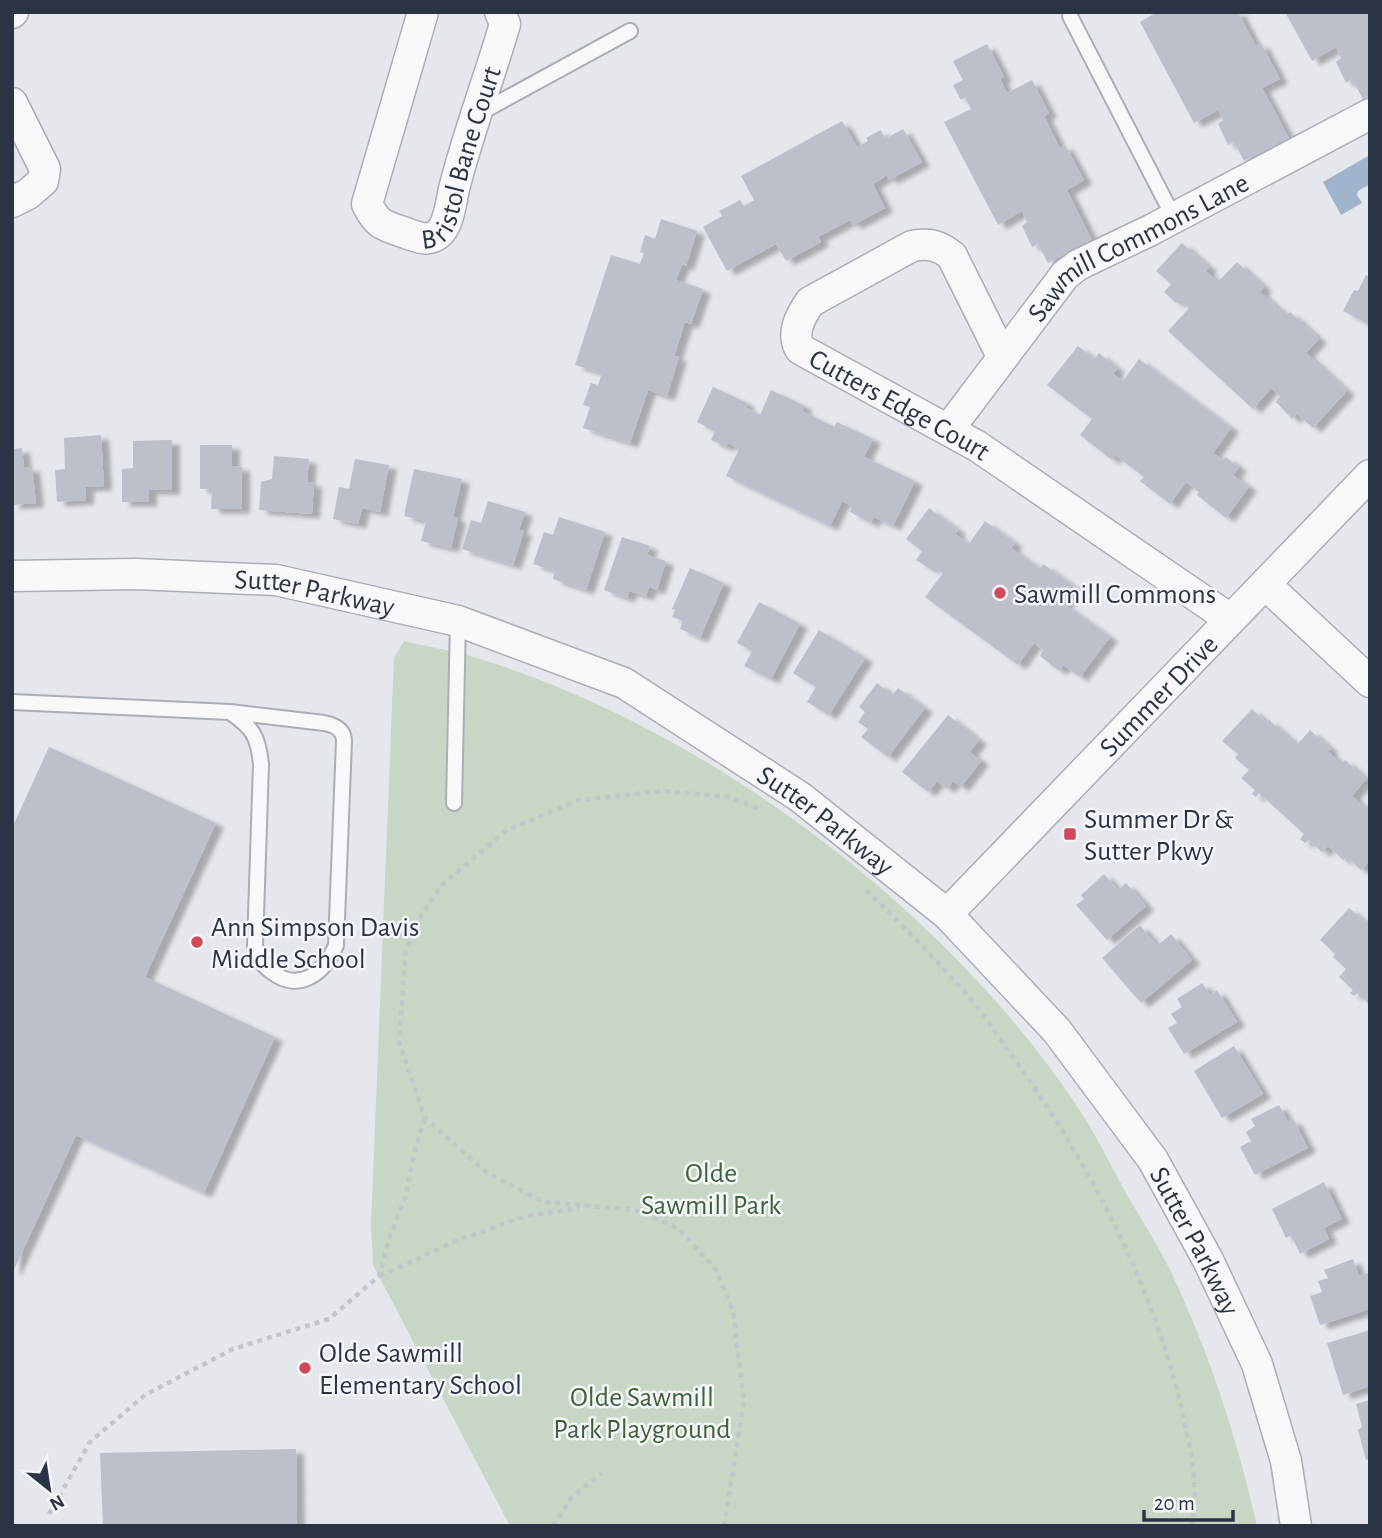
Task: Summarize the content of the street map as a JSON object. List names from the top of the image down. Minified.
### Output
{"streets":{"street":["Bristol Bane Court","Sawmill Commons Lane","Cutters Edge Court","Sutter Parkway","Summer Drive"]},"crossings":[["Sawmill Commons Lane","Cutters Edge Court"],["Cutters Edge Court","Summer Drive"],["Sutter Parkway","Summer Drive"]],"parks":["Olde Sawmill Park","Olde Sawmill Park Playground"],"places":{"other":["Sawmill Commons","Ann Simpson Davis Middle School","Olde Sawmill Elementary School"],"transit":["Summer Dr & Sutter Pkwy"]},"scale_bar":"20 m","north":"bottom right"}
